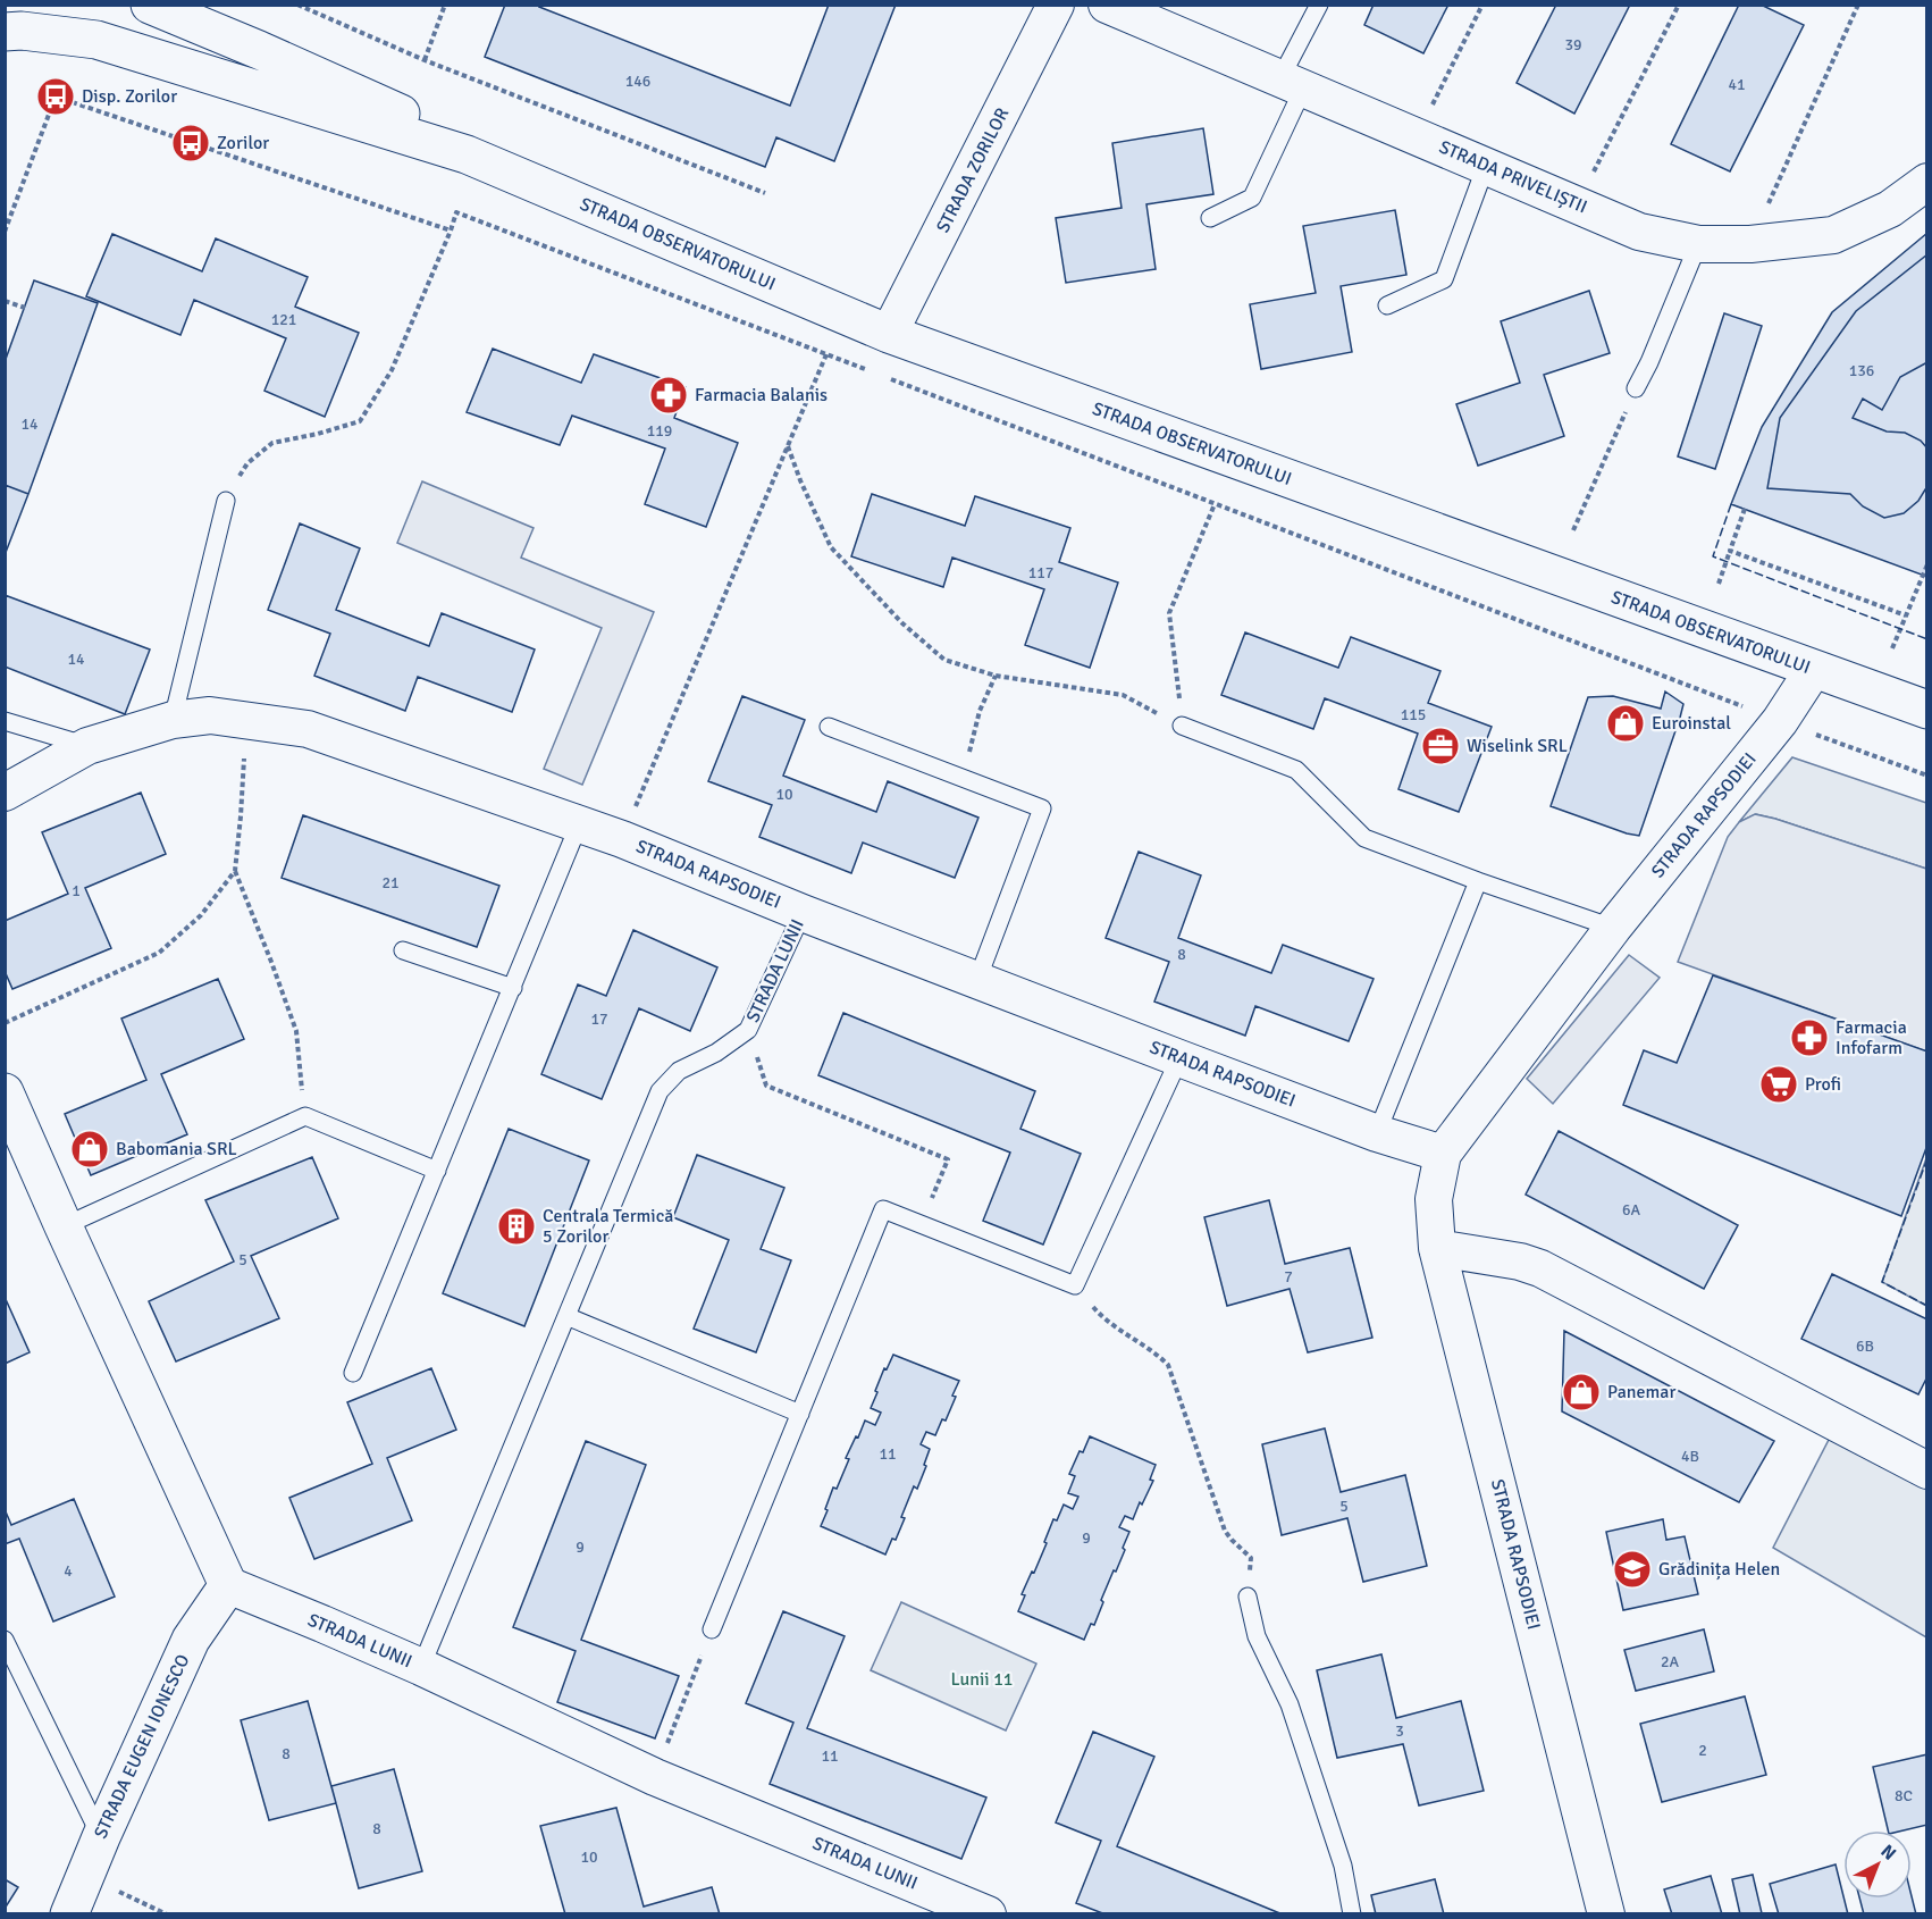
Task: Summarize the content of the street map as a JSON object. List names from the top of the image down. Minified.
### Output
{"streets":{"main road":["STRADA OBSERVATORULUI","STRADA EUGEN IONESCO"],"street":["STRADA ZORILOR","STRADA PRIVELIȘTII","STRADA RAPSODIEI","STRADA LUNII"]},"crossings":[["STRADA ZORILOR","STRADA OBSERVATORULUI"],["STRADA OBSERVATORULUI","STRADA RAPSODIEI"],["STRADA RAPSODIEI","STRADA LUNII"],["STRADA LUNII","STRADA EUGEN IONESCO"]],"parks":["Lunii 11"],"places":{"bus stop":["Disp. Zorilor","Zorilor"],"pharmacy":["Farmacia Balanis","Farmacia Infofarm"],"shop":["Euroinstal","Babomania SRL","Panemar"],"office":["Wiselink SRL"],"supermarket":["Profi"],"building":["Centrala Termică 5 Zorilor"],"school or university":["Grădinița Helen"]},"house_numbers":["39","146","41","121","136","14","119","117","14","115","10","21","1","8","17","6A","5","7","6B","11","4B","5","9","9","4","2A","3","2","8","11","8C","8","10"],"north":"top right"}
